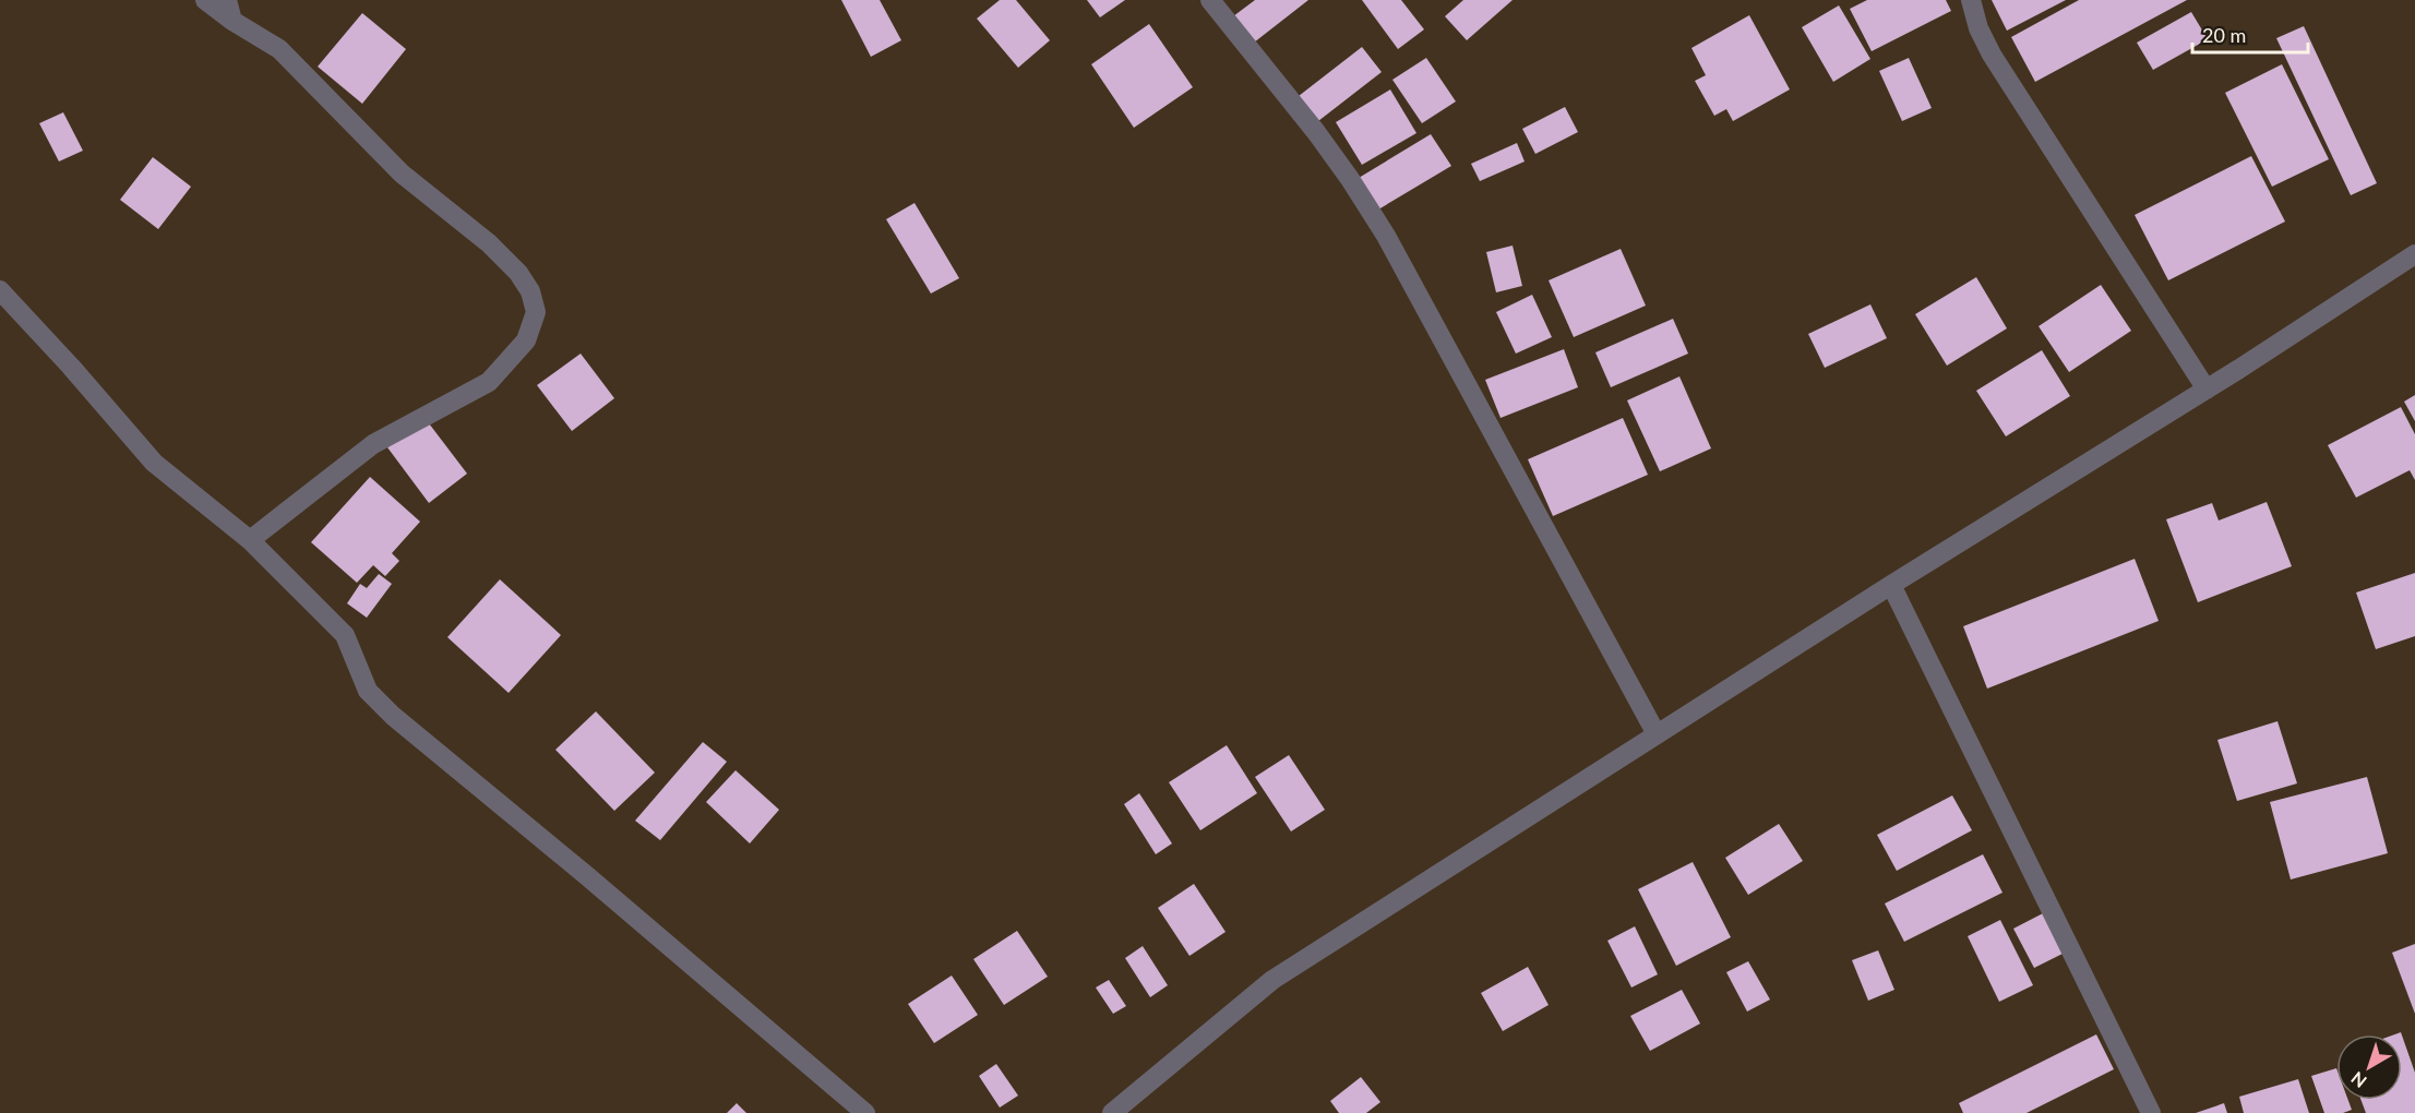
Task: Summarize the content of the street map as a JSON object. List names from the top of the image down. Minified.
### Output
{"scale_bar":"20 m","north":"bottom left"}
